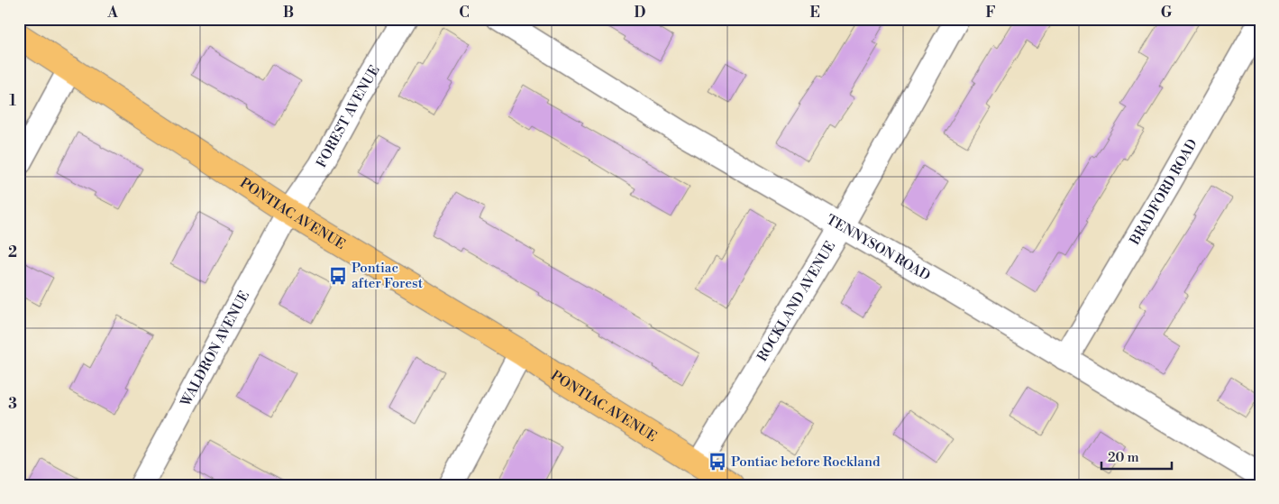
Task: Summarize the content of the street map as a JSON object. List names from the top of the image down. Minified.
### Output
{"streets":{"main road":["PONTIAC AVENUE"],"street":["FOREST AVENUE","BRADFORD ROAD","TENNYSON ROAD","ROCKLAND AVENUE","WALDRON AVENUE"]},"crossings":[["FOREST AVENUE","PONTIAC AVENUE"],["FOREST AVENUE","WALDRON AVENUE"],["BRADFORD ROAD","TENNYSON ROAD"],["PONTIAC AVENUE","ROCKLAND AVENUE"],["PONTIAC AVENUE","WALDRON AVENUE"],["TENNYSON ROAD","ROCKLAND AVENUE"]],"places":{"bus stop":["Pontiac after Forest","Pontiac before Rockland"]},"scale_bar":"20 m","grid":{"columns":["A","B","C","D","E","F","G"],"rows":["1","2","3"]}}
